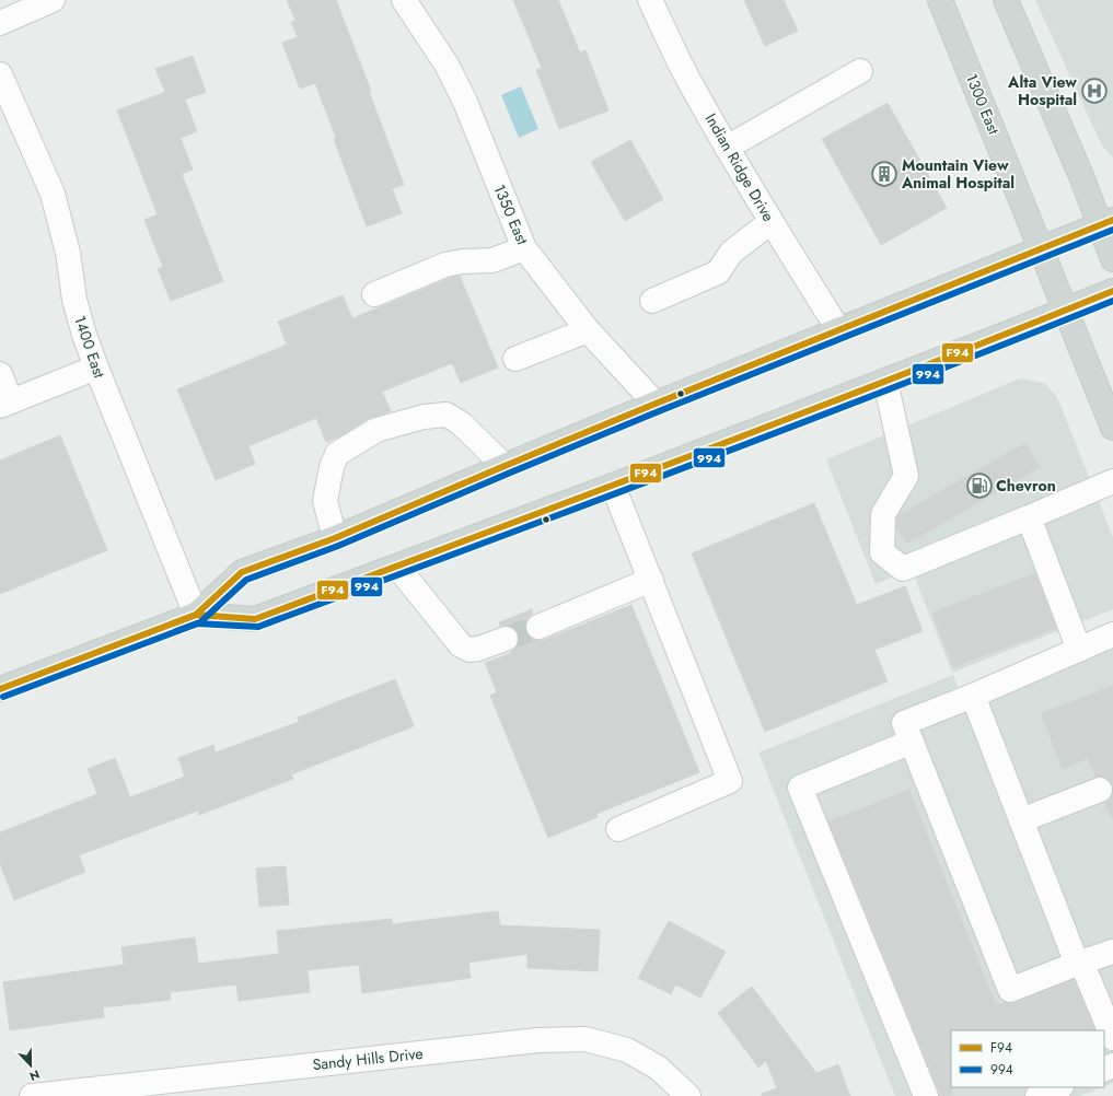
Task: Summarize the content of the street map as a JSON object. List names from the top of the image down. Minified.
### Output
{"streets":{"main road":["1300 East"],"street":["Indian Ridge Drive","1350 East","1400 East","Sandy Hills Drive"]},"places":{"hospital":["Alta View Hospital"],"building":["Mountain View Animal Hospital"],"fuel station":["Chevron"]},"lines":["transit line F94","transit line 994"],"legend":["F94","994"],"north":"bottom"}
